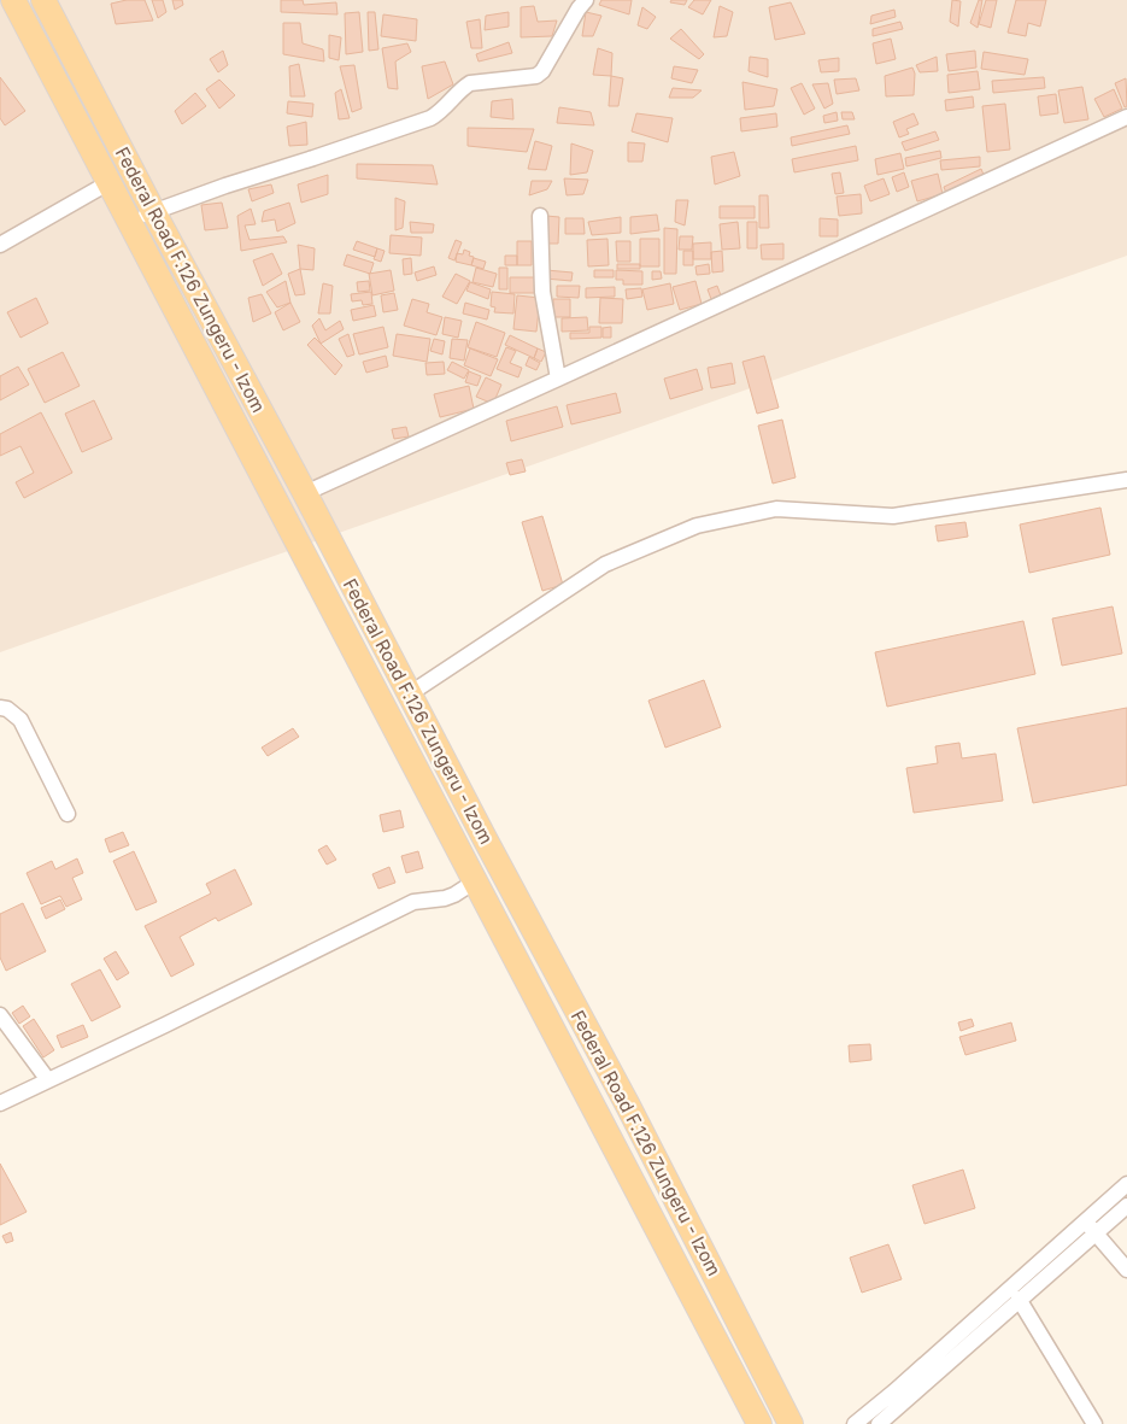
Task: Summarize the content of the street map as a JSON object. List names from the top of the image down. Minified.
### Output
{"streets":{"main road":["Federal Road F.126 Zungeru - Izom"]}}
